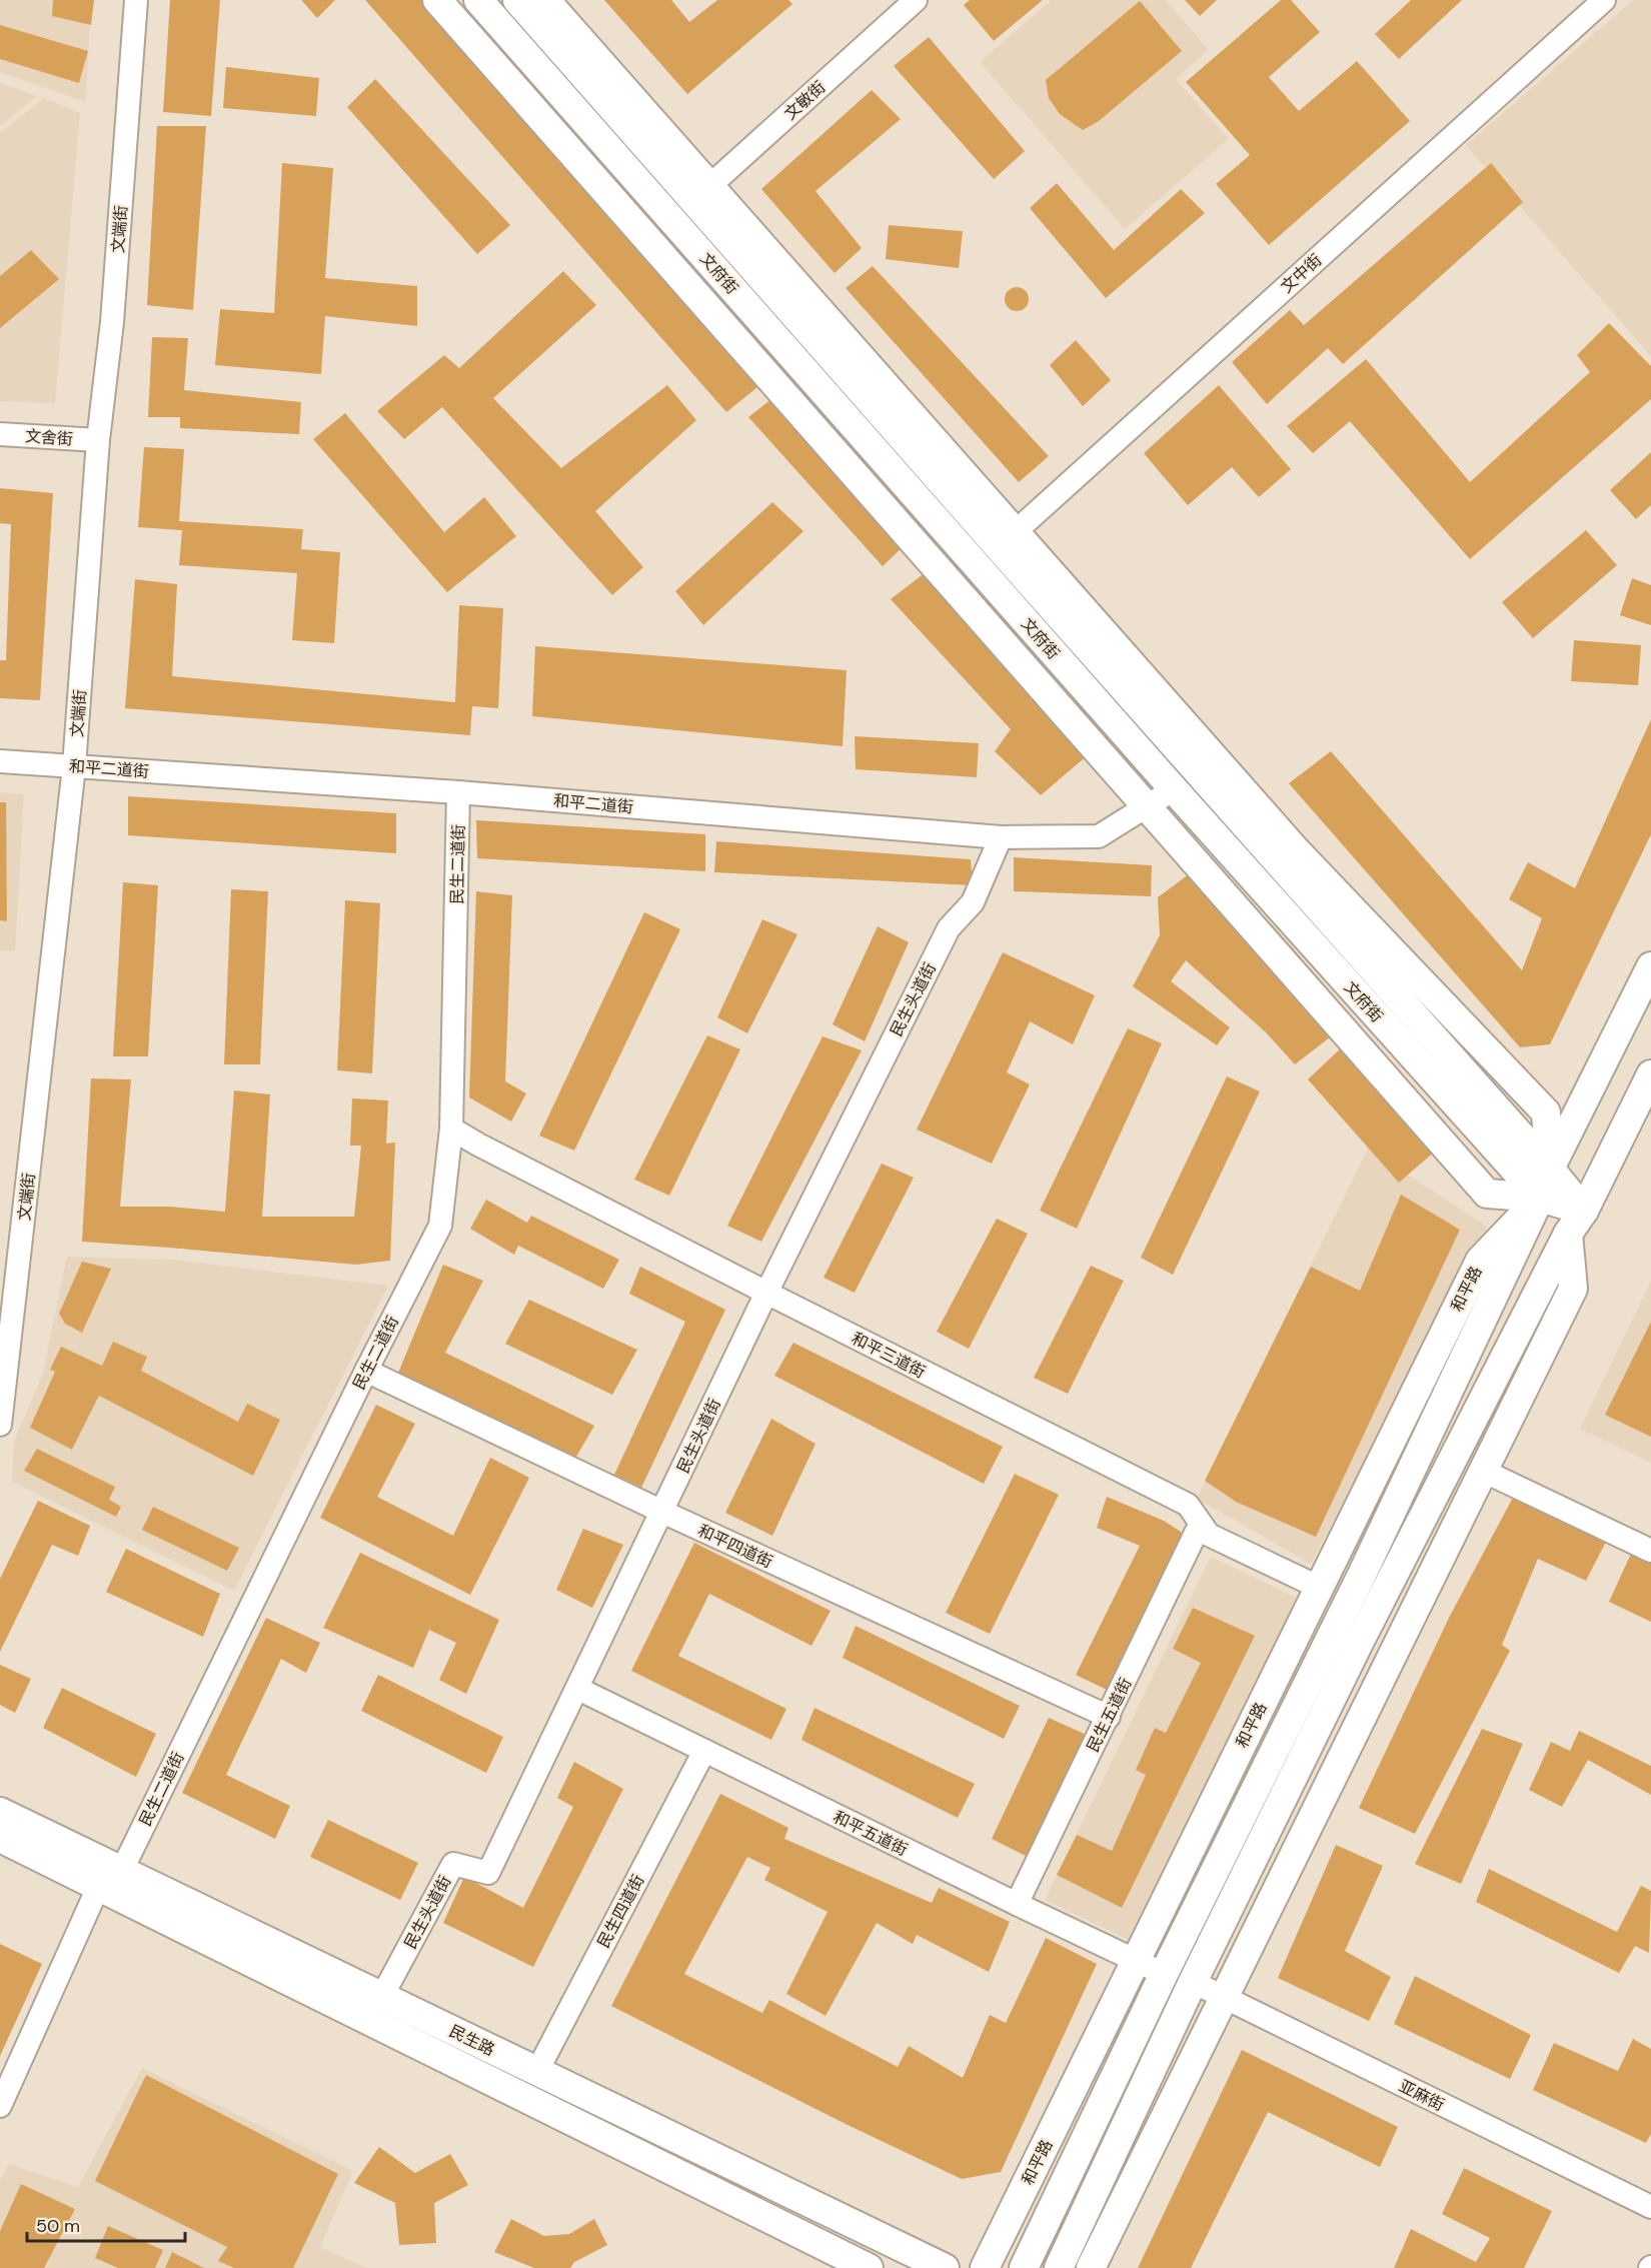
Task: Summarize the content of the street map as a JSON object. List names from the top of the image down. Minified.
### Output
{"streets":{"main road":["文府街","和平路","民生路"],"street":["文敏街","文端街","文中街","文舍街","和平二道街","民生二道街","民生头道街","和平三道街","和平四道街","民生五道街","和平五道街","民生四道街","亚麻街"]},"crossings":[["文敏街","文府街"],["文端街","文舍街"],["文端街","和平二道街"],["文府街","文中街"],["文府街","和平二道街"],["文府街","和平路"],["和平二道街","民生二道街"],["和平二道街","民生头道街"],["民生二道街","和平三道街"],["民生二道街","和平四道街"],["民生二道街","民生路"],["民生头道街","和平三道街"],["民生头道街","和平四道街"],["民生头道街","和平五道街"],["民生头道街","民生路"],["和平路","和平三道街"],["和平路","和平五道街"],["和平三道街","民生五道街"],["和平四道街","民生五道街"],["民生五道街","和平五道街"],["和平五道街","民生四道街"],["民生四道街","民生路"]],"scale_bar":"50 m"}
